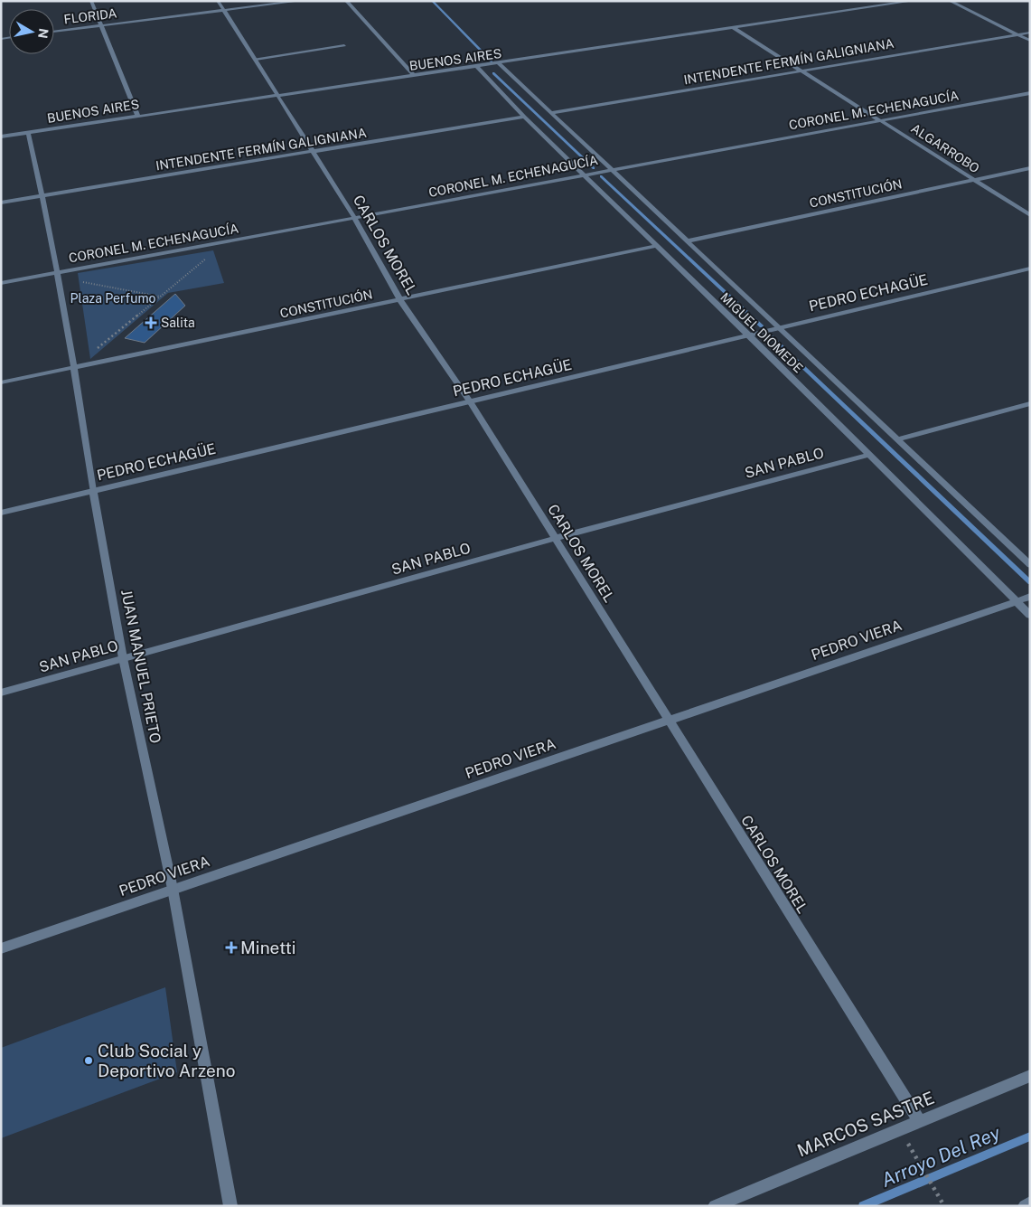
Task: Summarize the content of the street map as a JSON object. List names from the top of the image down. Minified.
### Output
{"streets":{"street":["FLORIDA","BUENOS AIRES","INTENDENTE FERMÍN GALIGNIANA","CORONEL M. ECHENAGUCÍA","ALGARROBO","CONSTITUCIÓN","CARLOS MOREL","PEDRO ECHAGÜE","MIGUEL DIOMEDE","SAN PABLO","PEDRO VIERA","JUAN MANUEL PRIETO","MARCOS SASTRE"]},"crossings":[["FLORIDA","CARLOS MOREL"],["BUENOS AIRES","ALGARROBO"],["BUENOS AIRES","CARLOS MOREL"],["BUENOS AIRES","MIGUEL DIOMEDE"],["BUENOS AIRES","JUAN MANUEL PRIETO"],["INTENDENTE FERMÍN GALIGNIANA","ALGARROBO"],["INTENDENTE FERMÍN GALIGNIANA","CARLOS MOREL"],["INTENDENTE FERMÍN GALIGNIANA","MIGUEL DIOMEDE"],["INTENDENTE FERMÍN GALIGNIANA","JUAN MANUEL PRIETO"],["CORONEL M. ECHENAGUCÍA","ALGARROBO"],["CORONEL M. ECHENAGUCÍA","CARLOS MOREL"],["CORONEL M. ECHENAGUCÍA","MIGUEL DIOMEDE"],["CORONEL M. ECHENAGUCÍA","JUAN MANUEL PRIETO"],["ALGARROBO","CONSTITUCIÓN"],["CONSTITUCIÓN","CARLOS MOREL"],["CONSTITUCIÓN","MIGUEL DIOMEDE"],["CONSTITUCIÓN","JUAN MANUEL PRIETO"],["CARLOS MOREL","PEDRO ECHAGÜE"],["CARLOS MOREL","SAN PABLO"],["CARLOS MOREL","PEDRO VIERA"],["CARLOS MOREL","MARCOS SASTRE"],["PEDRO ECHAGÜE","MIGUEL DIOMEDE"],["PEDRO ECHAGÜE","JUAN MANUEL PRIETO"],["MIGUEL DIOMEDE","SAN PABLO"],["MIGUEL DIOMEDE","PEDRO VIERA"],["SAN PABLO","JUAN MANUEL PRIETO"],["PEDRO VIERA","JUAN MANUEL PRIETO"]],"water":["Arroyo Del Rey"],"parks":["Plaza Perfumo"],"places":{"health":["Salita","Minetti"],"other":["Club Social y Deportivo Arzeno"]},"north":"right"}
